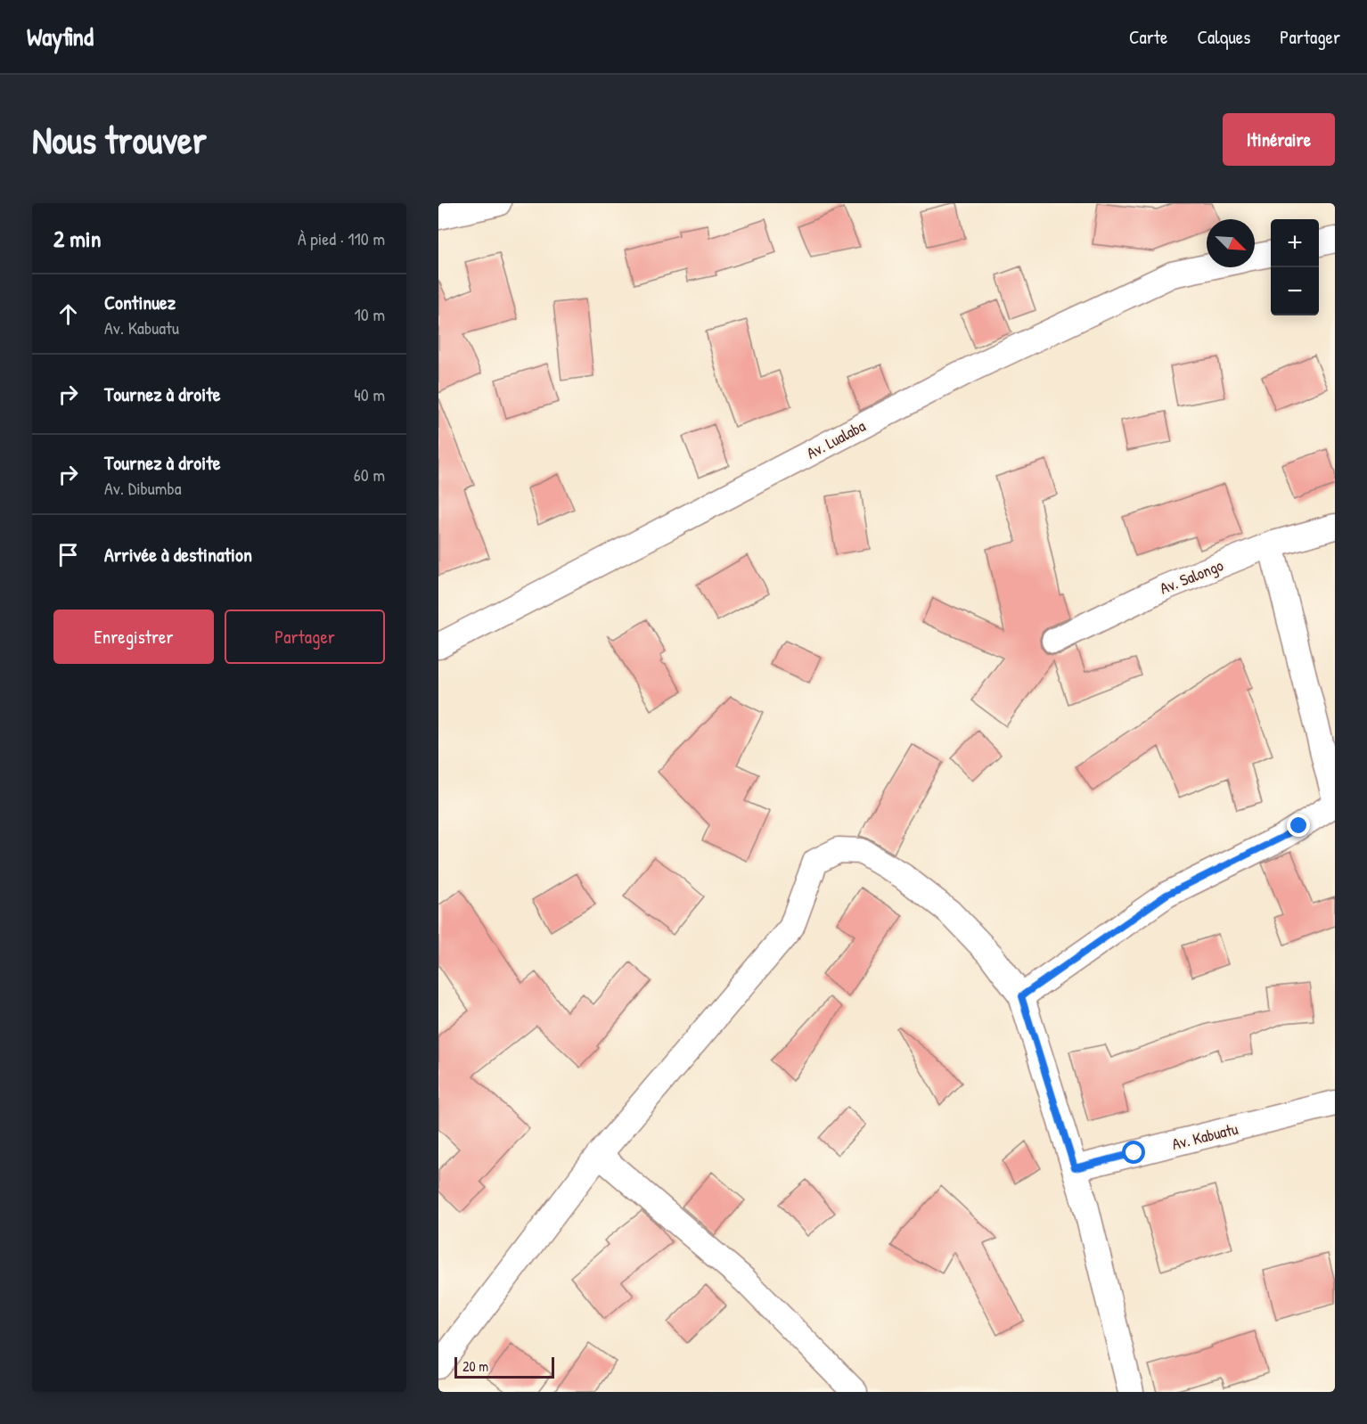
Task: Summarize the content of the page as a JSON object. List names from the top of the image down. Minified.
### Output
{"streets":{"street":["Av. Lualaba","Av. Salongo","Av. Kabuatu"]},"scale_bar":"20 m","north":"bottom right","page":{"header":"Wayfind","nav":["Carte","Calques","Partager"],"buttons":["Itinéraire",["Enregistrer","Partager"]],"title":"Nous trouver","heading":["2 min","À pied · 110 m"],"map_buttons":["+","−"],"list":[["Continuez","Av. Kabuatu","10 m"],["Tournez à droite","40 m"],["Tournez à droite","Av. Dibumba","60 m"],"Arrivée à destination"],"scale":"20 m"}}
